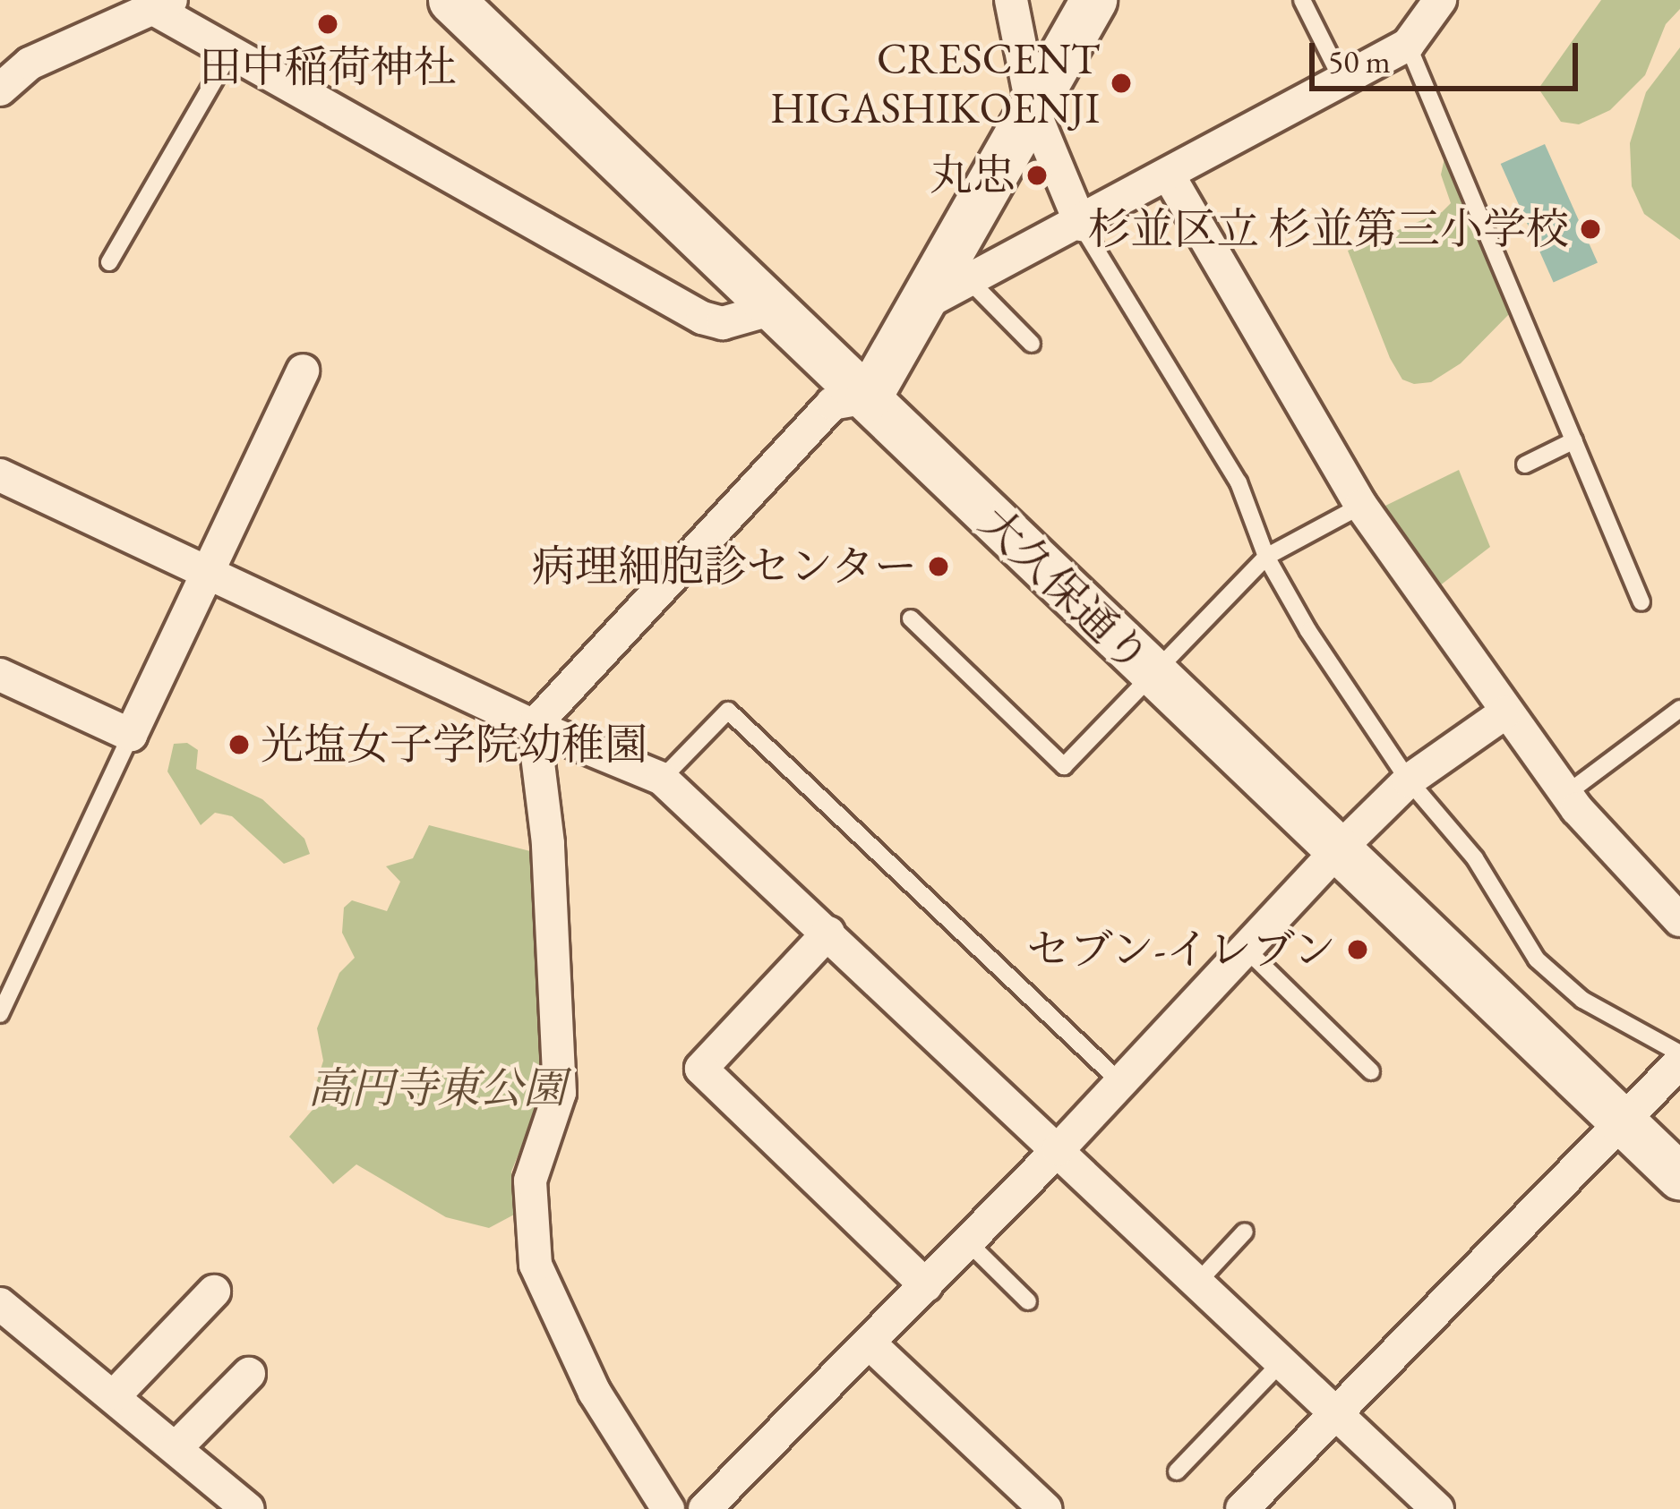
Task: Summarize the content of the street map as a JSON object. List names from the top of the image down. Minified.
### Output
{"streets":{"main road":["大久保通り"]},"parks":["高円寺東公園"],"places":["田中稲荷神社","CRESCENT HIGASHIKOENJI","丸忠","杉並区立 杉並第三小学校","病理細胞診センター","光塩女子学院幼稚園","セブン-イレブン"],"scale_bar":"50 m"}
